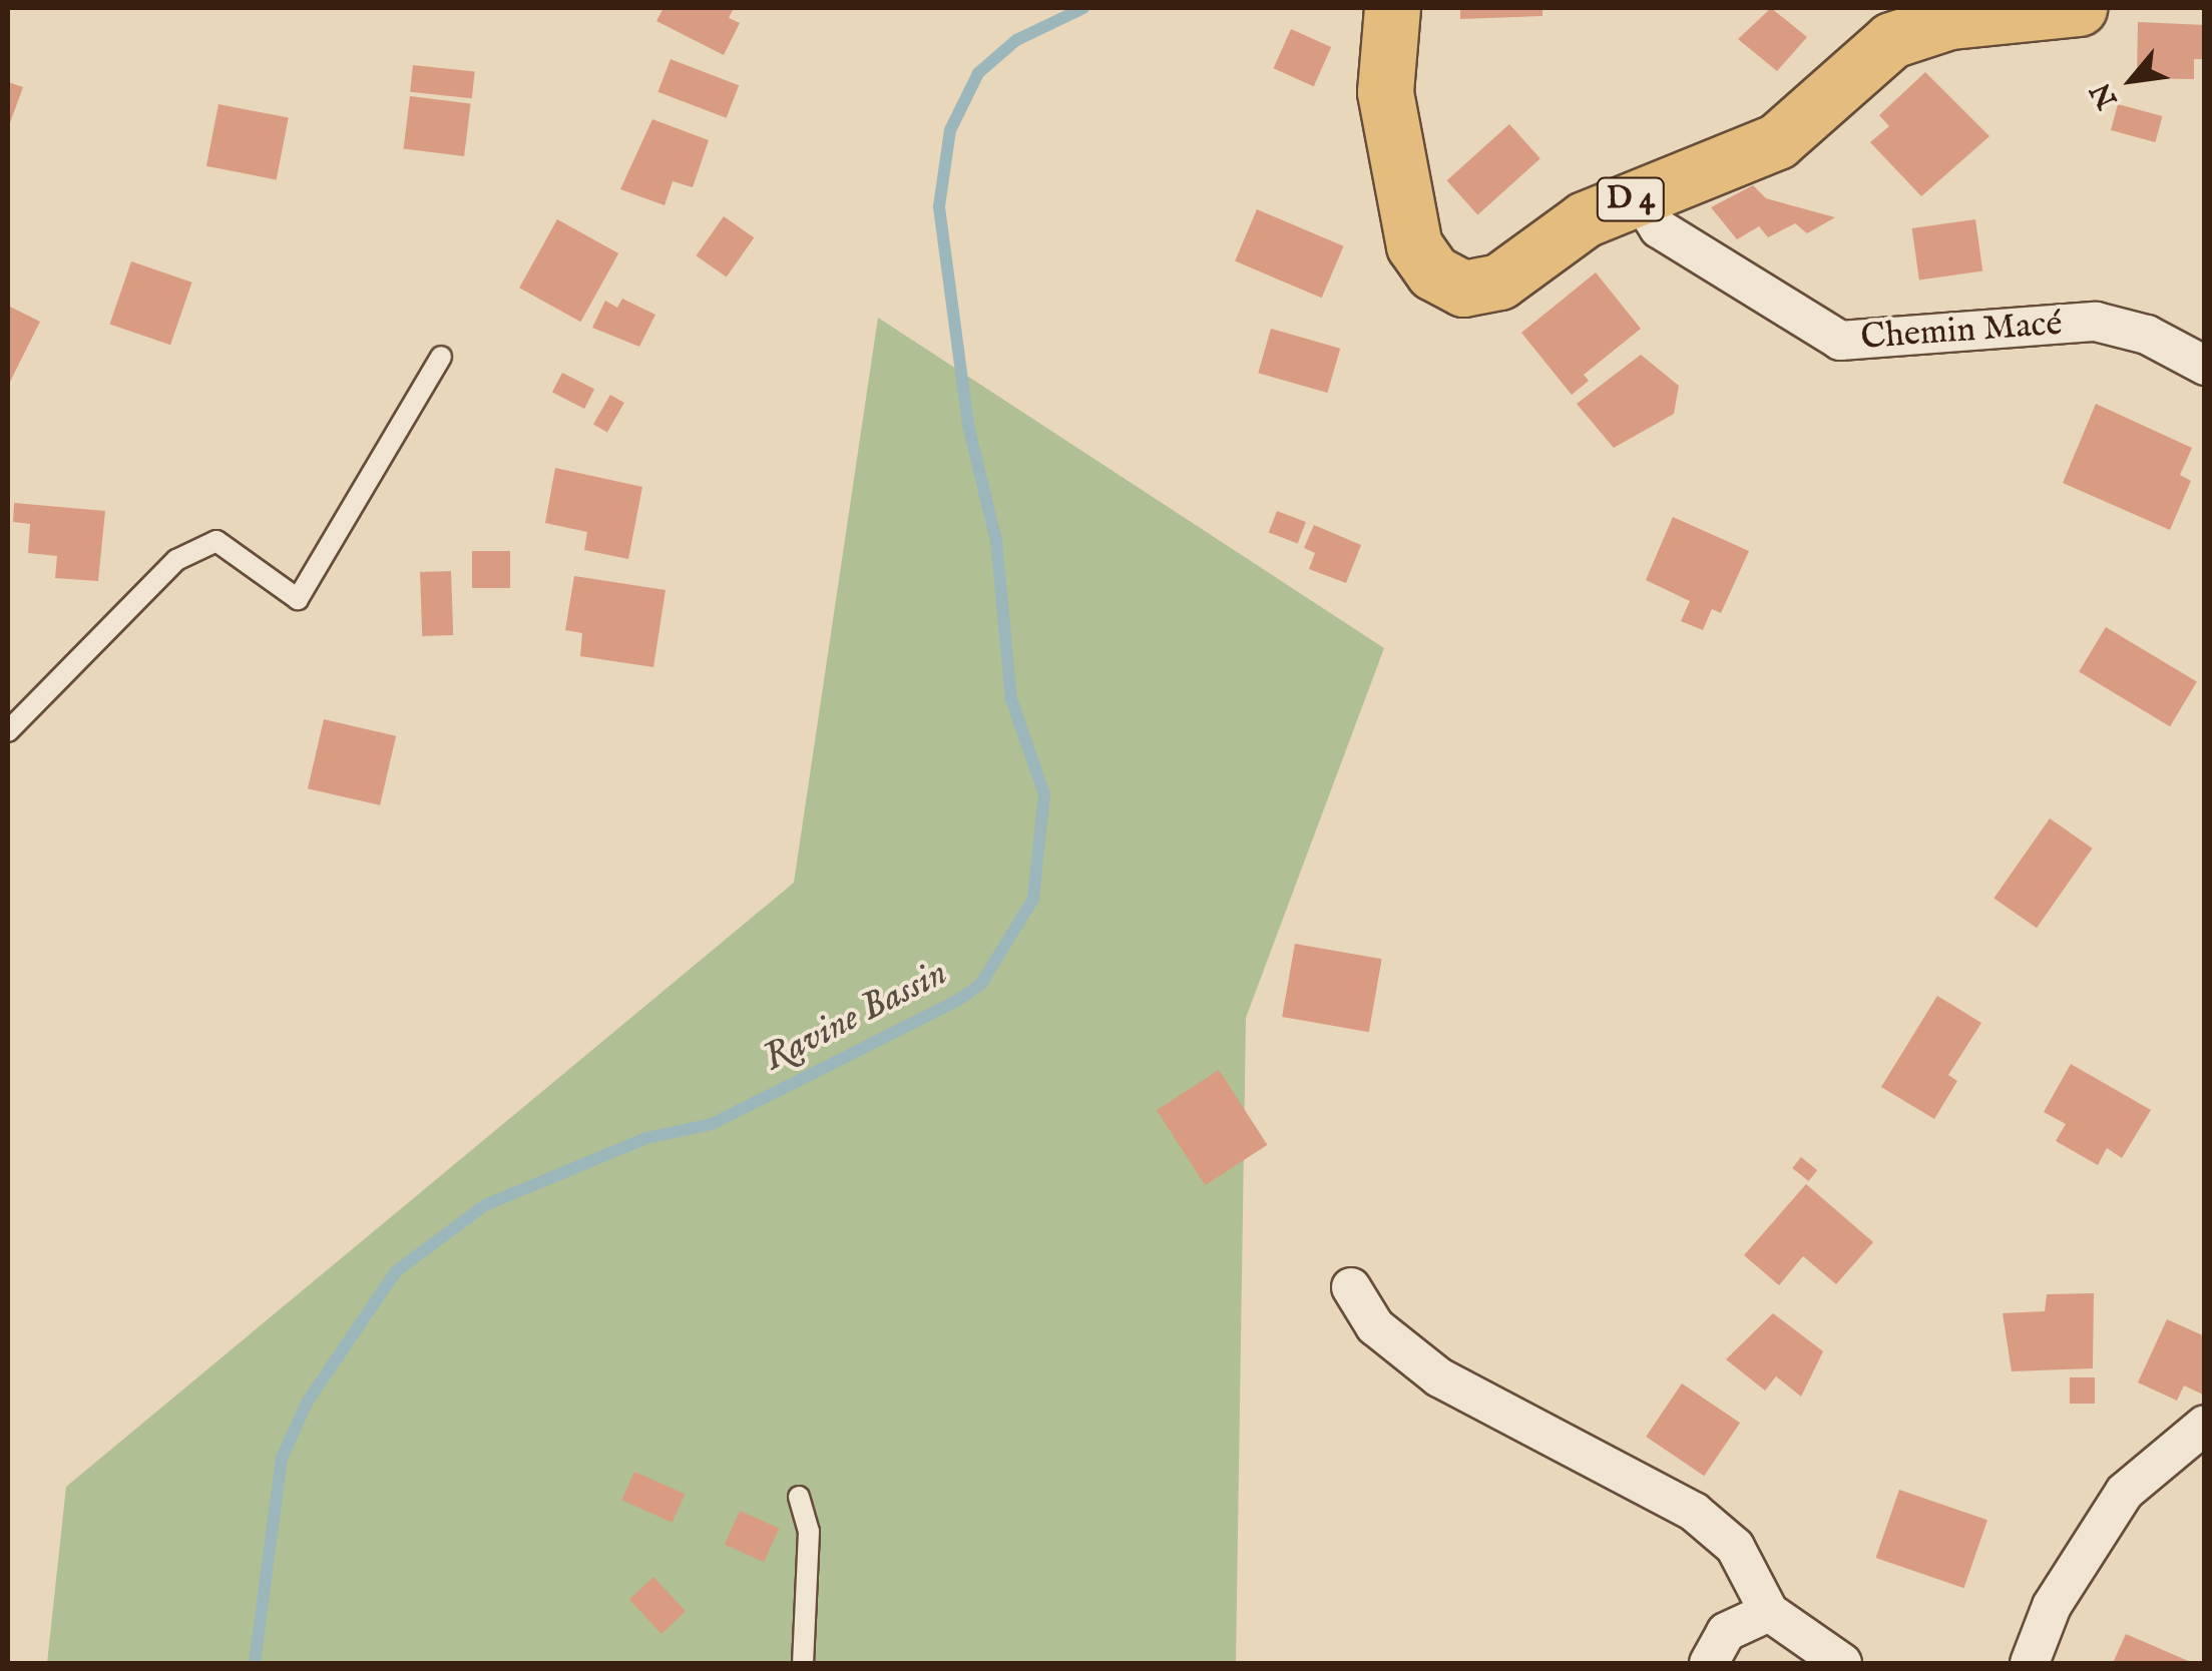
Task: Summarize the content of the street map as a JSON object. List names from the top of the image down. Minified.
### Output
{"streets":{"main road":["D 4"],"street":["Chemin Macé"]},"crossings":[["D 4","Chemin Macé"]],"water":["Ravine Bassin"],"north":"bottom left"}
